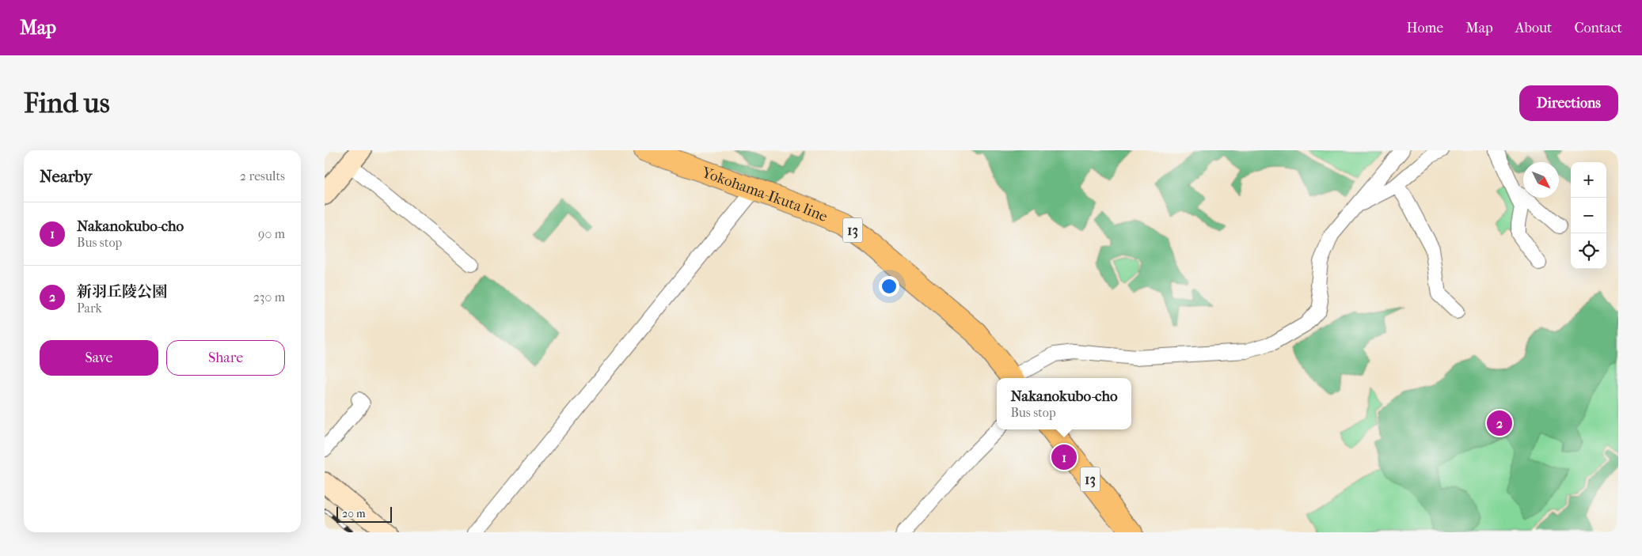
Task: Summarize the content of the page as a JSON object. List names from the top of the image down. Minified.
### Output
{"streets":{"main road":["Yokohama-Ikuta line","13"]},"scale_bar":"20 m","north":"bottom right","page":{"header":"Map","nav":["Home","Map","About","Contact"],"buttons":["Directions",["Save","Share"]],"title":"Find us","heading":["Nearby","2 results"],"map_buttons":["+","−"],"list":[{"mark":"1","name":"Nakanokubo-cho","note":"Bus stop","value":"90 m"},{"mark":"2","name":"新羽丘陵公園","note":"Park","value":"230 m"}],"popup":["Nakanokubo-cho","Bus stop"],"pins":["2","1"],"scale":"20 m"}}
